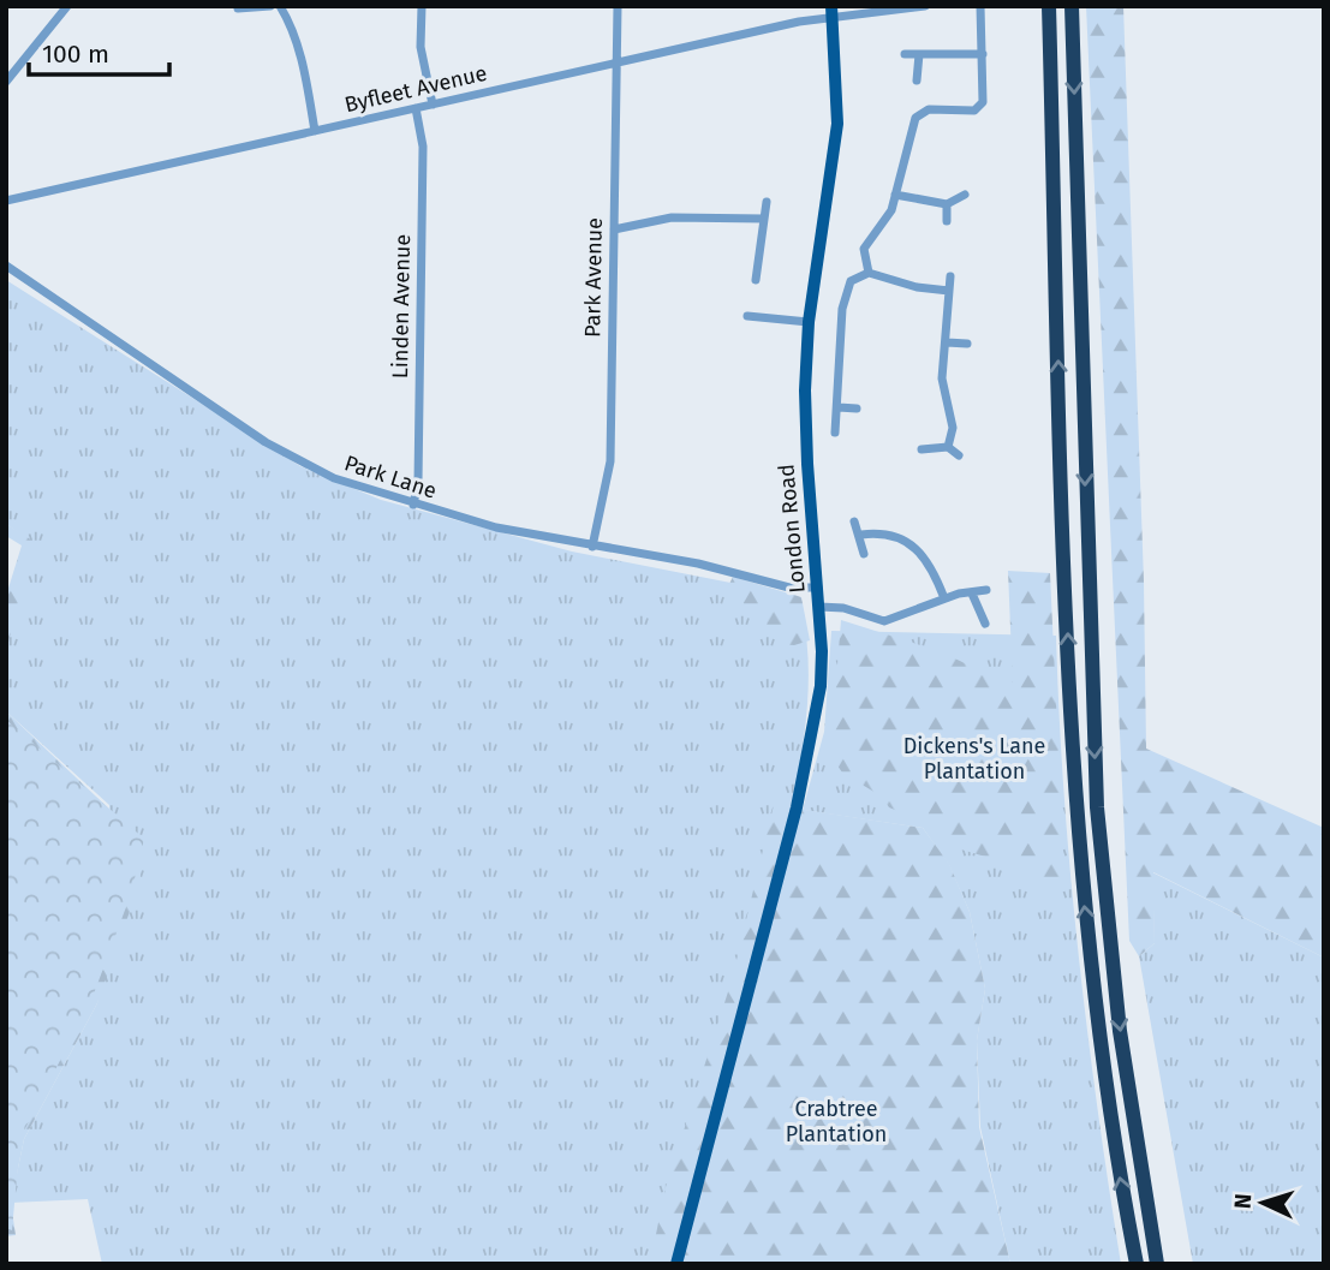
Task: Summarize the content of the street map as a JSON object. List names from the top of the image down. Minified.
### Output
{"streets":{"main road":["London Road"],"street":["Byfleet Avenue","Park Avenue","Linden Avenue","Park Lane"]},"crossings":[["Byfleet Avenue","Park Avenue"],["Byfleet Avenue","Linden Avenue"],["Byfleet Avenue","London Road"],["Park Avenue","Park Lane"],["Linden Avenue","Park Lane"],["Park Lane","London Road"]],"parks":["Dickens's Lane Plantation","Crabtree Plantation"],"scale_bar":"100 m","north":"left"}
